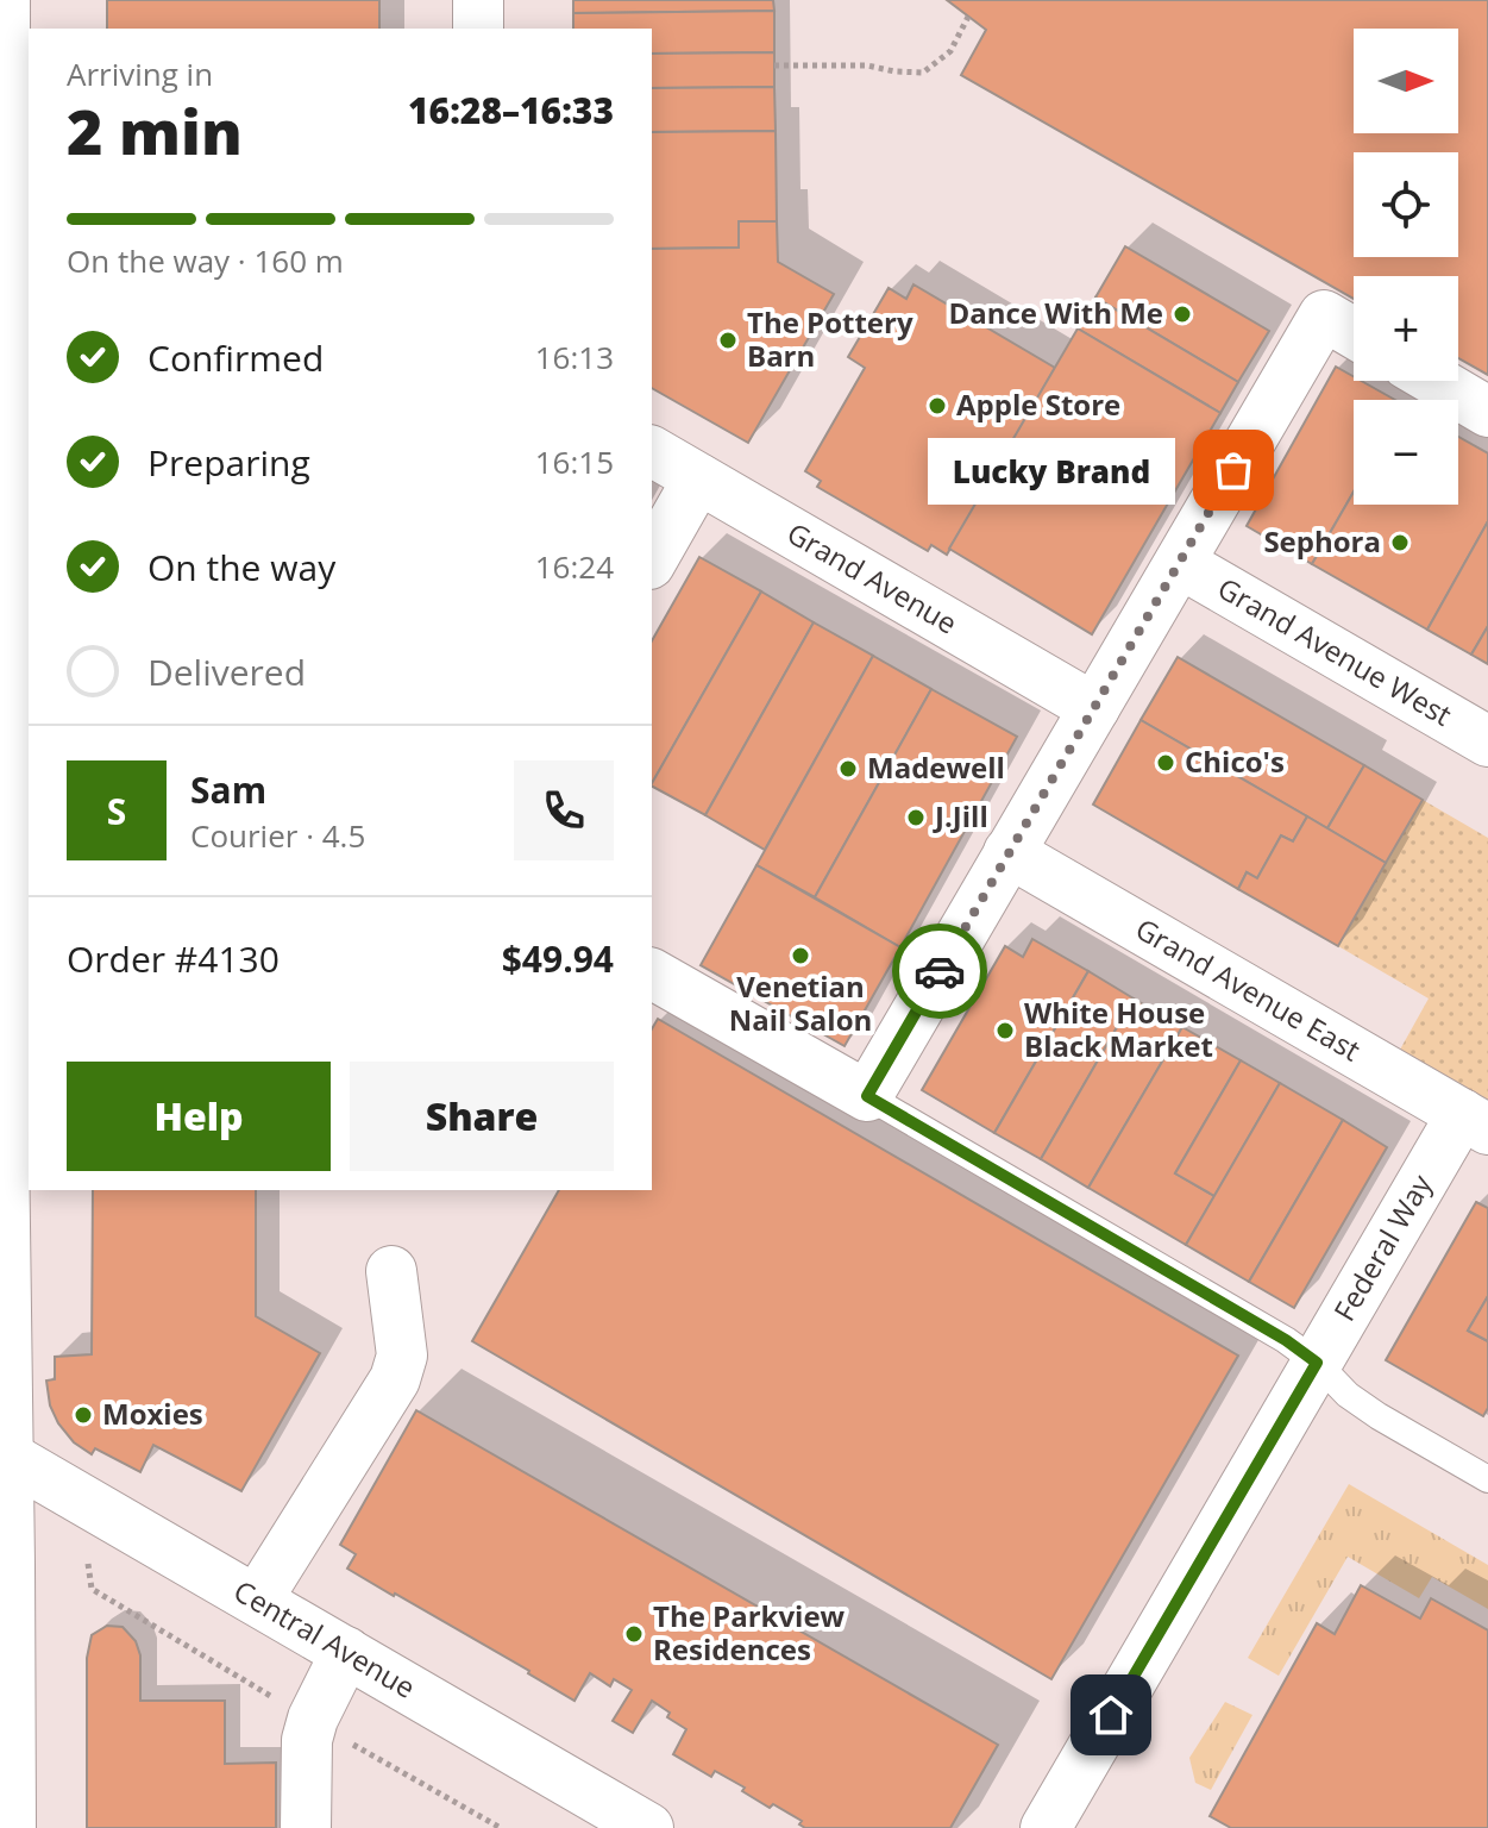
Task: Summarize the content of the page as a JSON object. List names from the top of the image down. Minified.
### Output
{"streets":{"street":["Grand Avenue","Grand Avenue West","Grand Avenue East","Federal Way","Central Avenue"]},"crossings":[["Grand Avenue East","Federal Way"]],"places":["Dance With Me","The Pottery Barn","Apple Store","Lucky Brand","Sephora","Chico's","Madewell","J.Jill","Venetian Nail Salon","White House Black Market","Moxies","The Parkview Residences"],"north":"right","page":{"map_buttons":["+","−"],"heading":["2 min","Arriving in","16:28–16:33"],"panel":["Sam","Courier · 4.5","Order #4130","$49.94"],"bar":"On the way · 160 m","list":[["Confirmed","16:13"],["Preparing","16:15"],["On the way","16:24"],"Delivered"],"bubble":"Lucky Brand","round":"S","buttons":["Help","Share"]}}
